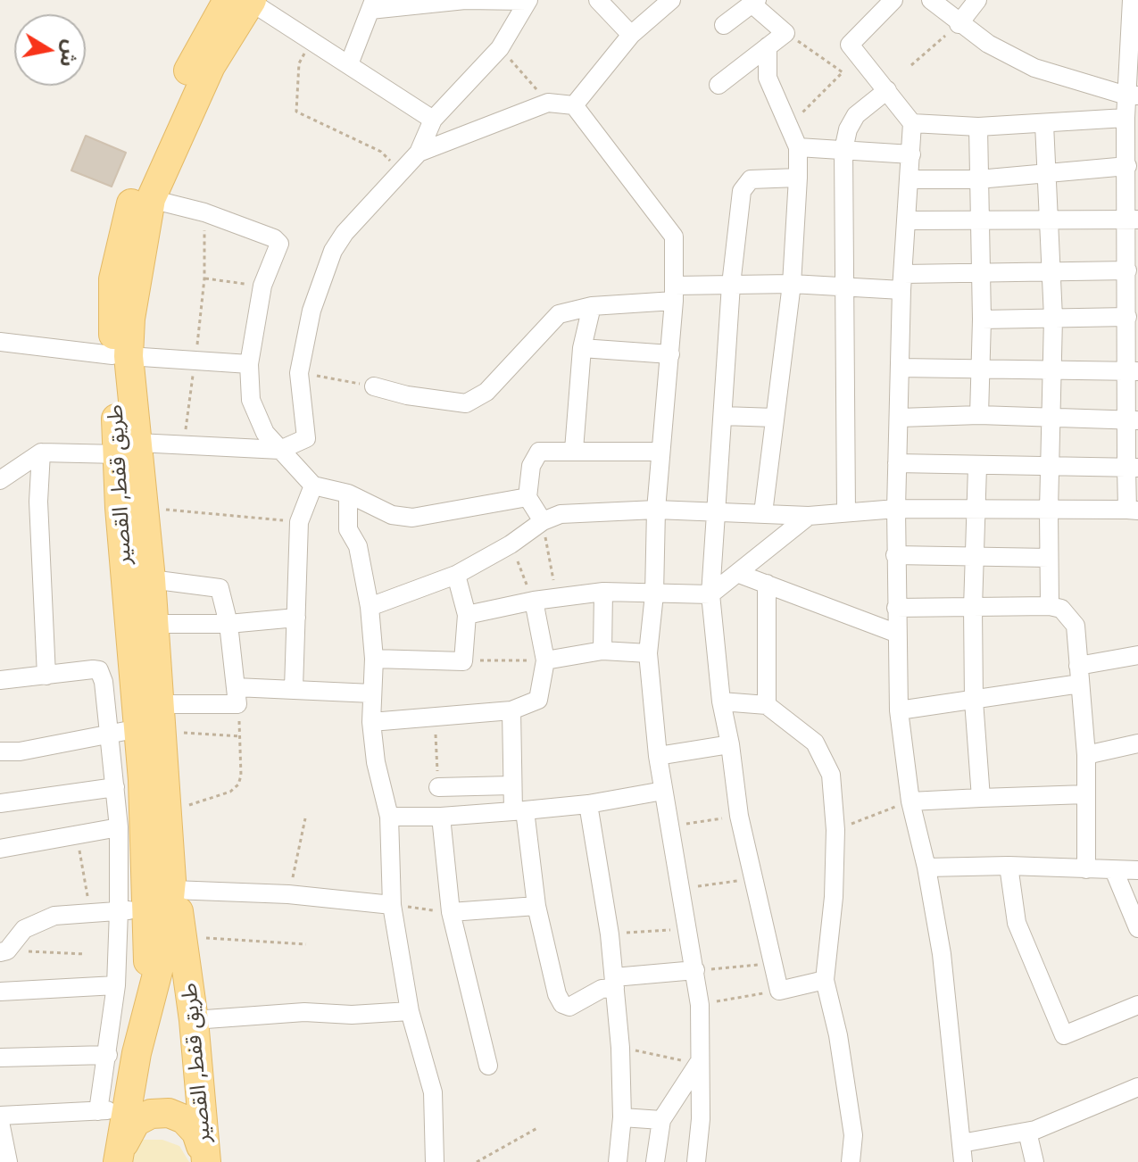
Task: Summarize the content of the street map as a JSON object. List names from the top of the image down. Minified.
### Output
{"streets":{"main road":["طريق قفط, القصير"]},"north":"right"}
